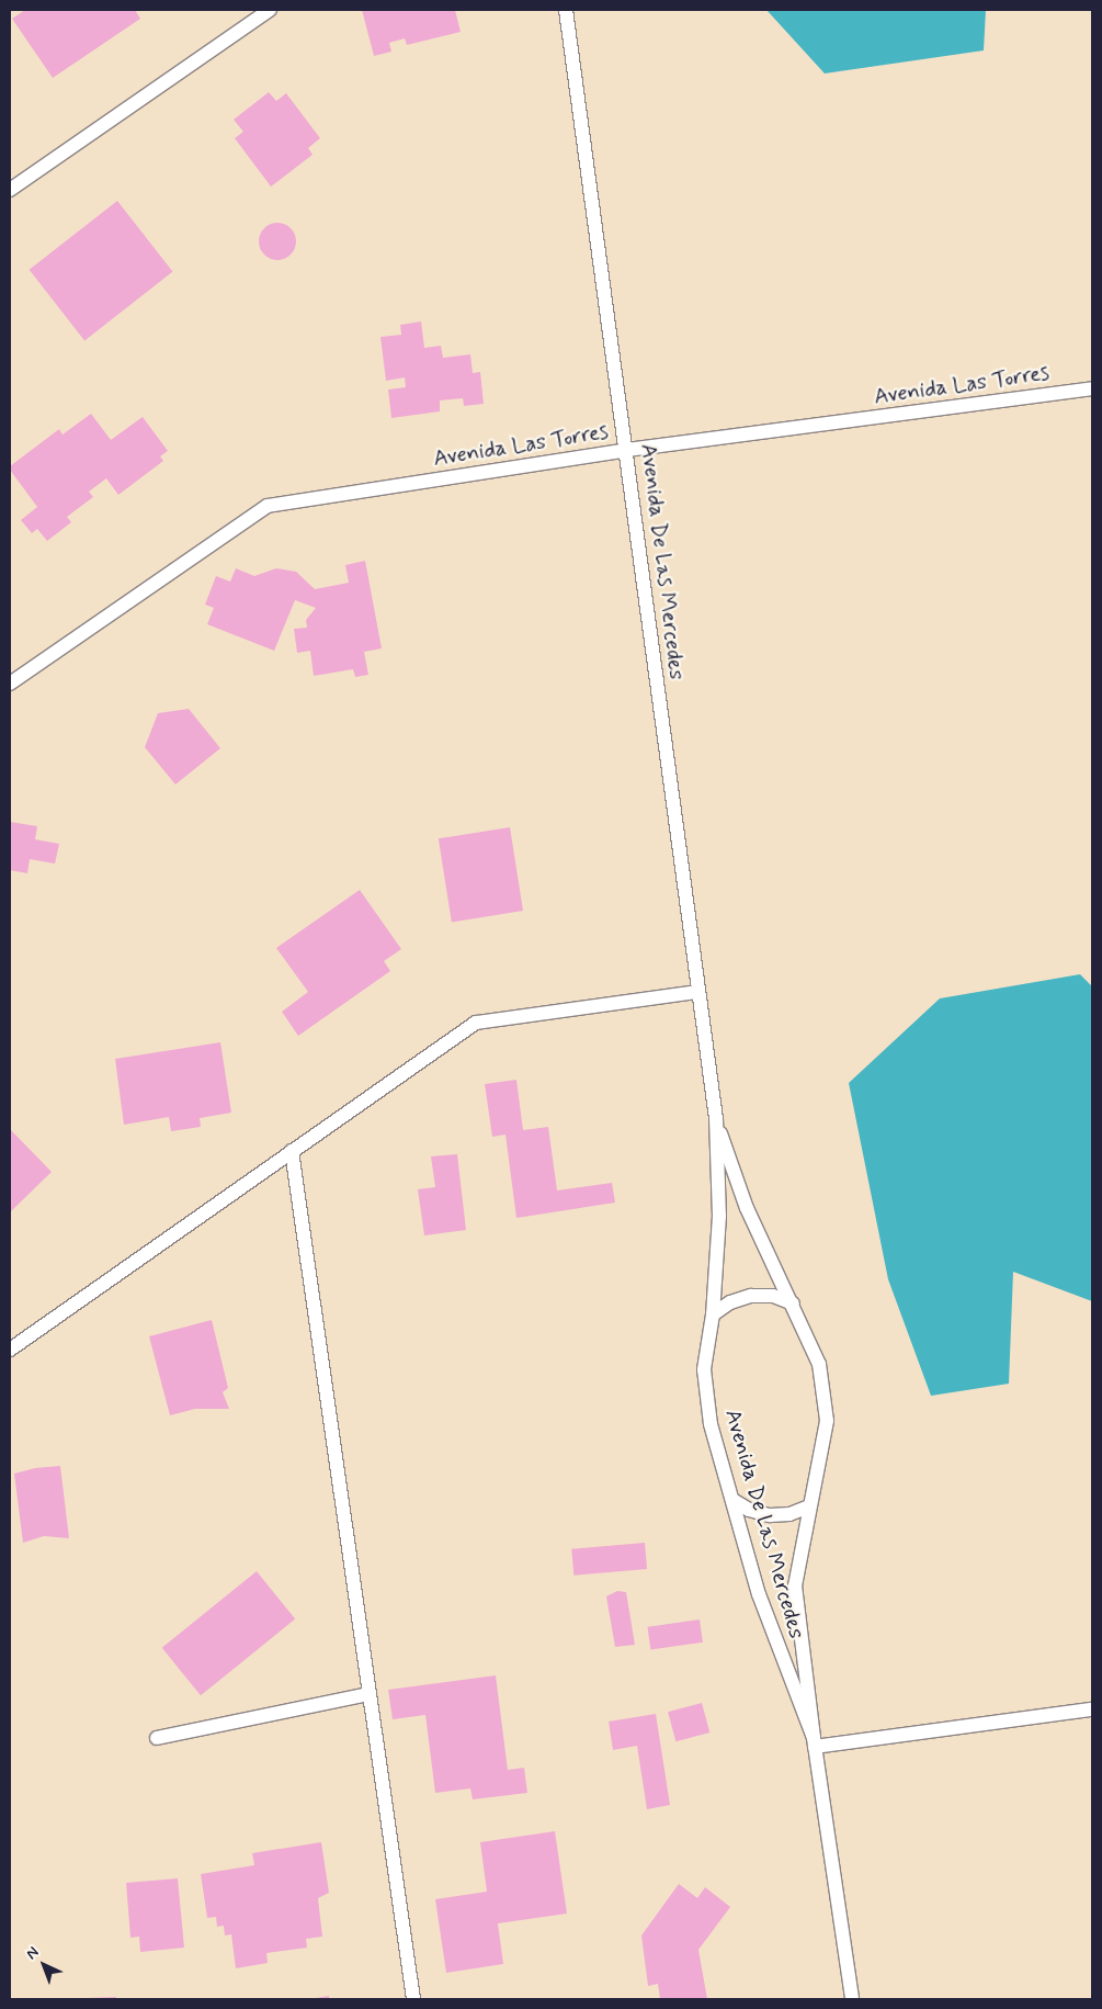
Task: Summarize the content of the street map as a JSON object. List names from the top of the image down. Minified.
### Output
{"streets":{"lane":["Avenida Las Torres","Avenida De Las Mercedes"]},"crossings":[["Avenida Las Torres","Avenida De Las Mercedes"]],"north":"top left"}
